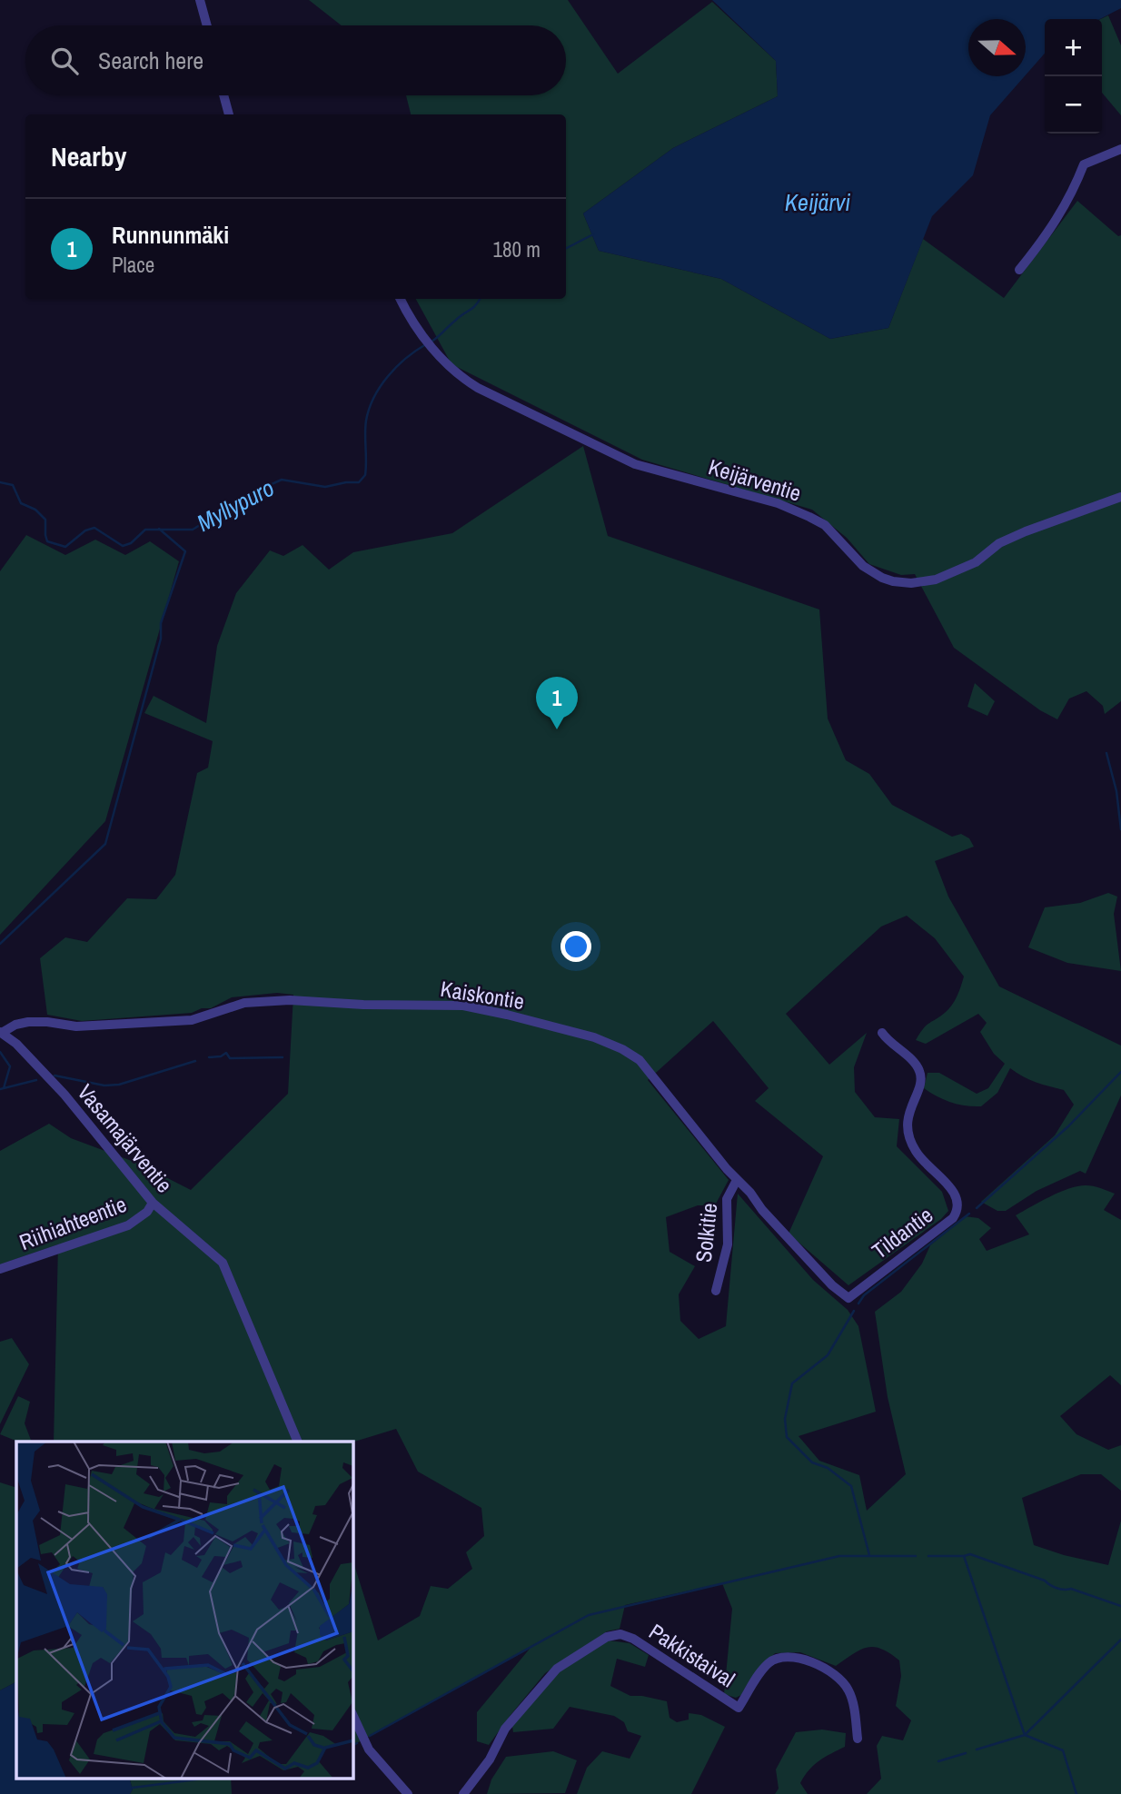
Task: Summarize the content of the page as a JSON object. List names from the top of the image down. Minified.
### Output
{"streets":{"street":["Keijärventie","Kaiskontie","Vasamajärventie","Riihiahteentie","Solkitie","Tildantie","Pakkistaival"]},"crossings":[["Kaiskontie","Vasamajärventie"],["Kaiskontie","Solkitie"],["Kaiskontie","Tildantie"],["Vasamajärventie","Riihiahteentie"]],"water":["Keijärvi","Myllypuro"],"north":"right","page":{"map_buttons":["+","−"],"search":"Search here","heading":"Nearby","list":[{"mark":"1","name":"Runnunmäki","note":"Place","value":"180 m"}],"pins":"1"}}
